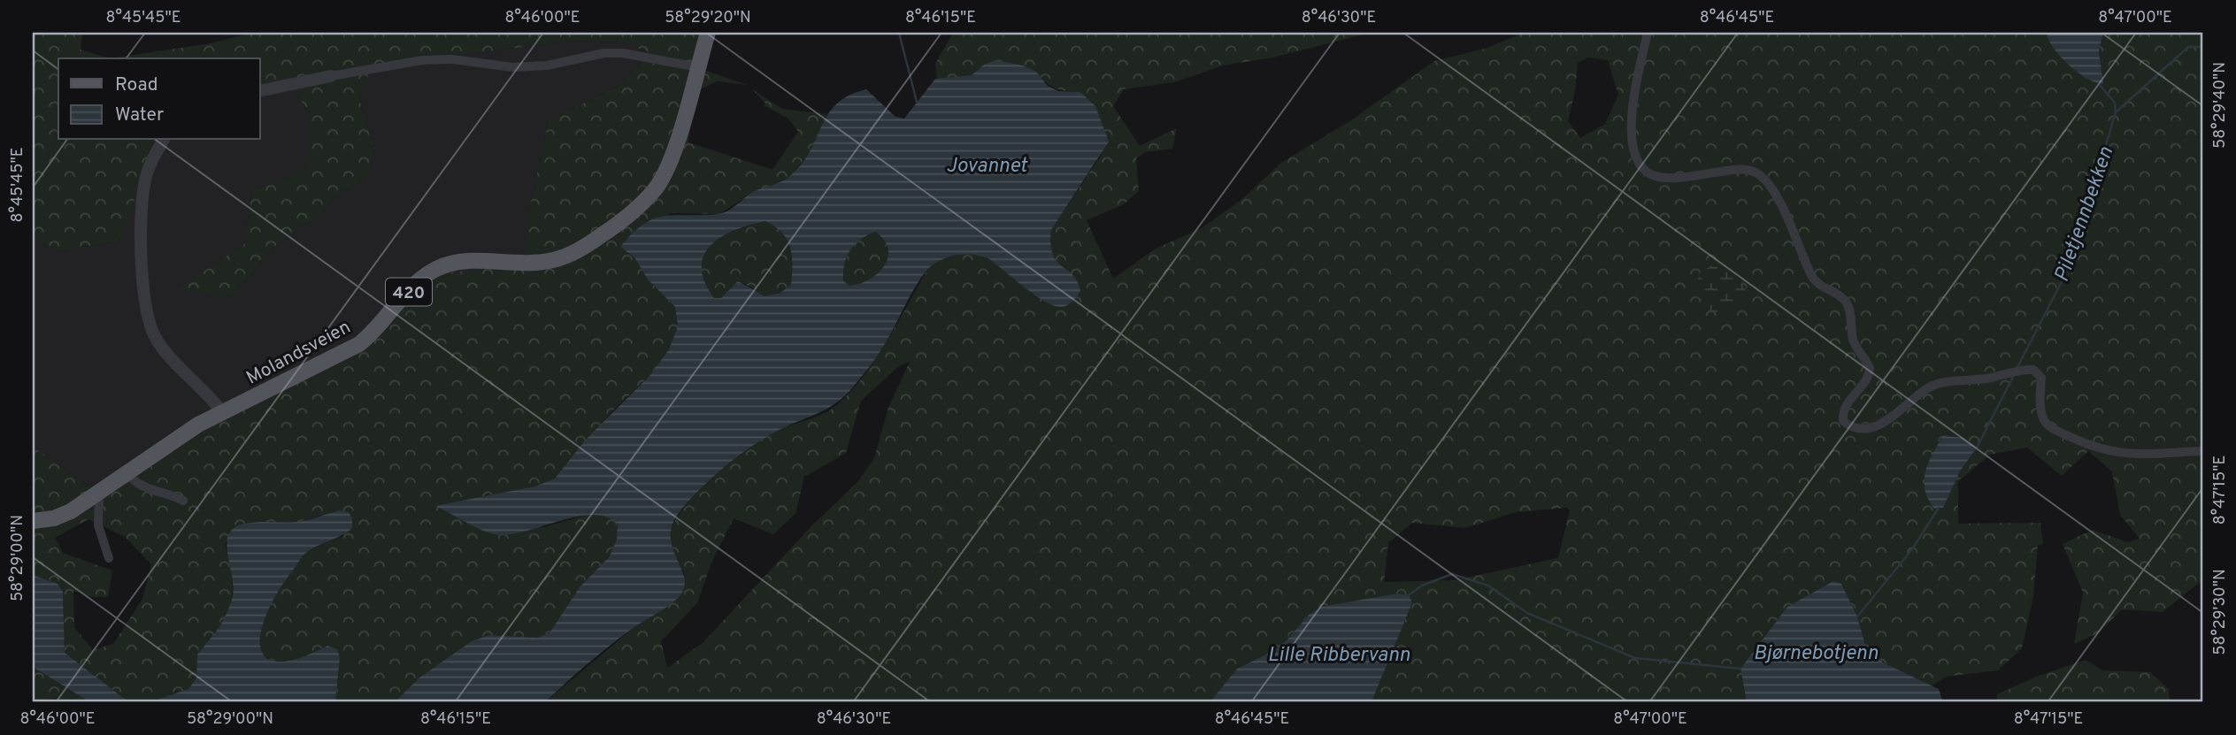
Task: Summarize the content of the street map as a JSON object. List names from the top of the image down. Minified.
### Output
{"streets":{"main road":["420","Molandsveien"]},"water":["Jovannet","Piletjennbekken","Bjørnebotjenn","Lille Ribbervann"],"legend":["Road","Water"],"coordinates":["8°45'45\"E","8°46'00\"E","58°29'20\"N","8°46'15\"E","8°46'30\"E","8°46'45\"E","8°47'00\"E","58°29'40\"N","8°47'15\"E","58°29'00\"N","58°29'30\"N"]}
